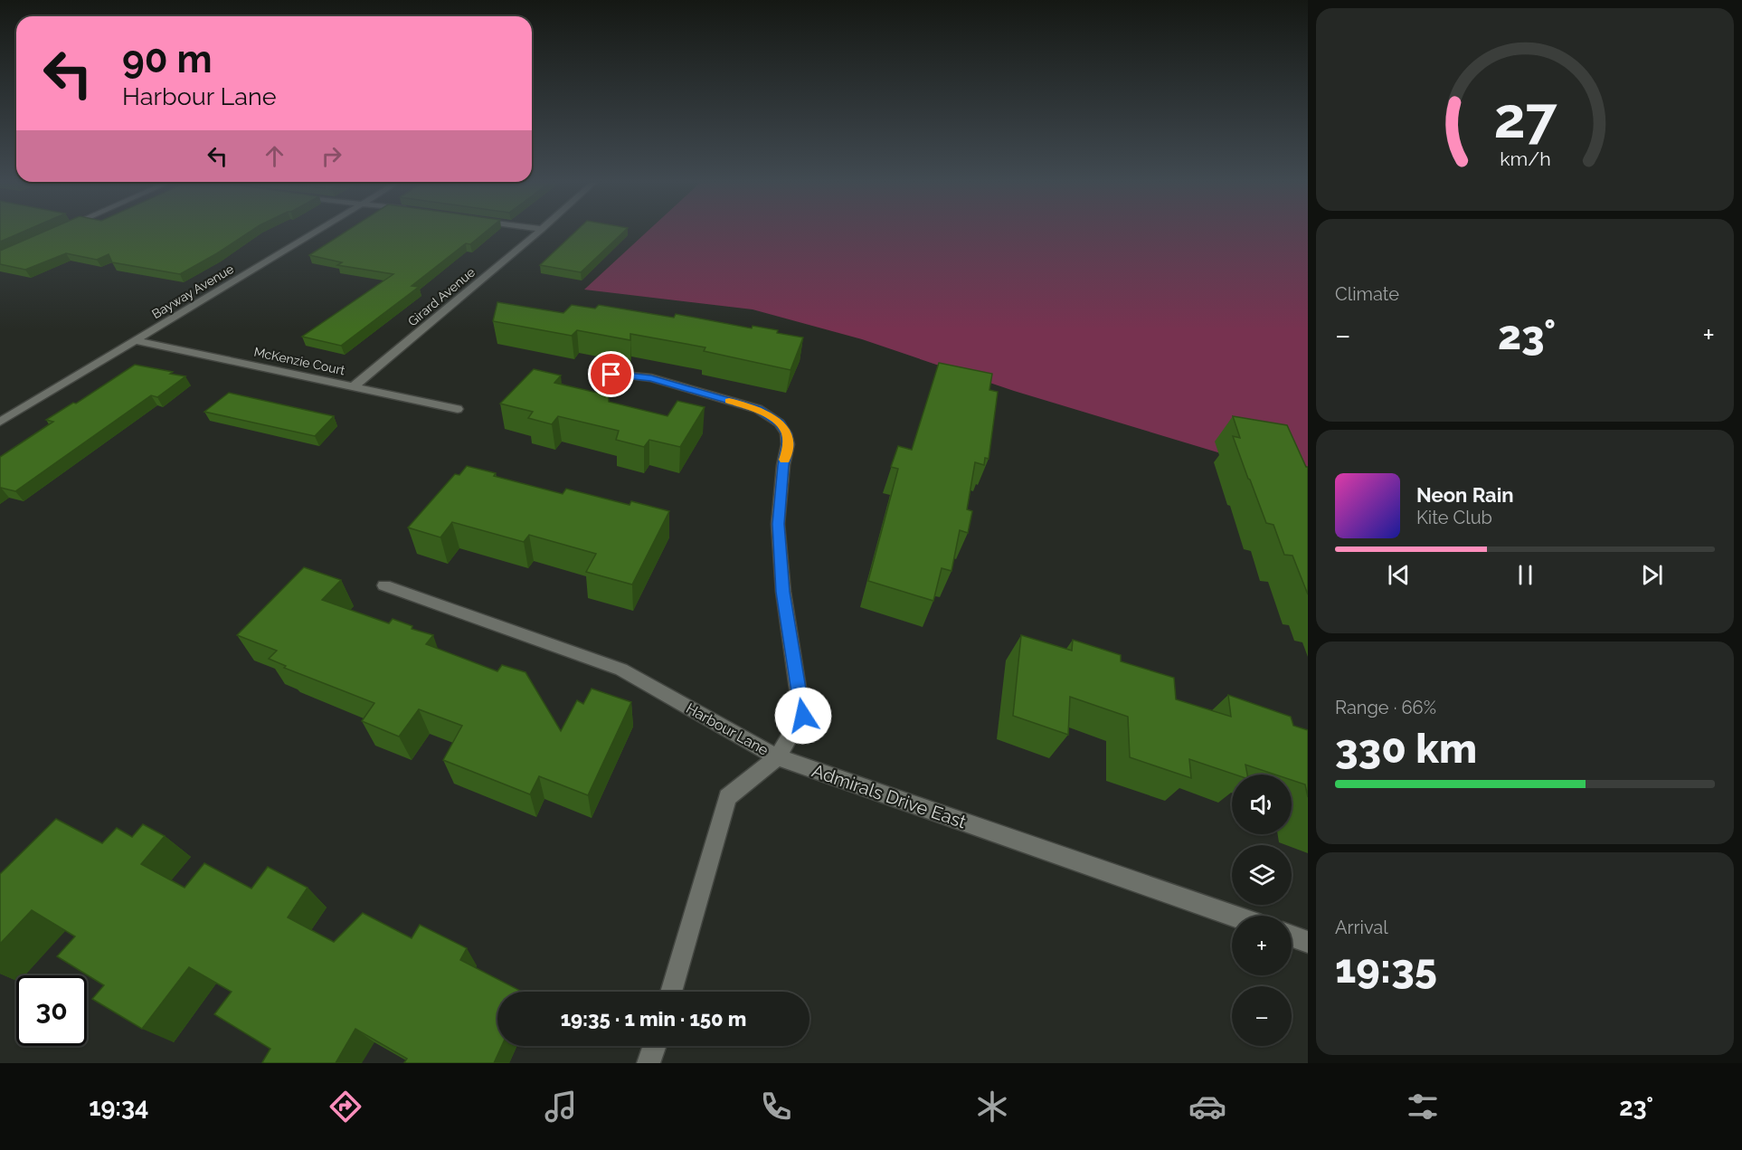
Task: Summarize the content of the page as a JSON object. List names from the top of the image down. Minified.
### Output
{"streets":{"street":["Bayway Avenue","Girard Avenue","McKenzie Court","Harbour Lane","Admirals Drive East"]},"crossings":[["Bayway Avenue","McKenzie Court"],["Girard Avenue","McKenzie Court"],["Harbour Lane","Admirals Drive East"]],"page":{"turn":["90 m","Harbour Lane"],"tile":["Climate",["Range · 66%","330 km"],["Arrival","19:35"]],"heat":["−","23°","+"],"song":["Neon Rain","Kite Club"],"map_buttons":["+","−"],"limit":"30","trip":"19:35 · 1 min · 150 m","tabs":["19:34","23°"],"gauge":["27","km/h"]}}
